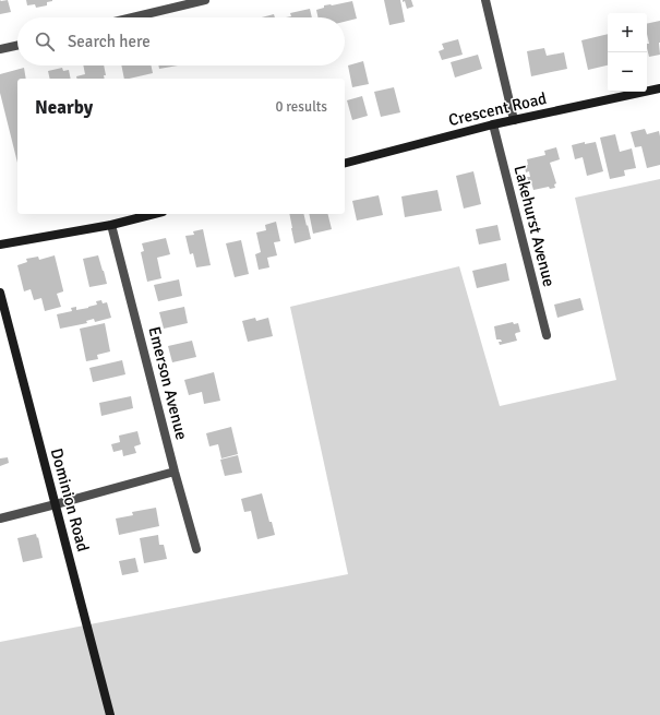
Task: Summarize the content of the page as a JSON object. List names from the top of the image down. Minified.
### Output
{"streets":{"street":["Crescent Road","Lakehurst Avenue","Emerson Avenue","Dominion Road"]},"crossings":[["Crescent Road","Lakehurst Avenue"]],"page":{"map_buttons":["+","−"],"search":"Search here","heading":["Nearby","0 results"]}}
